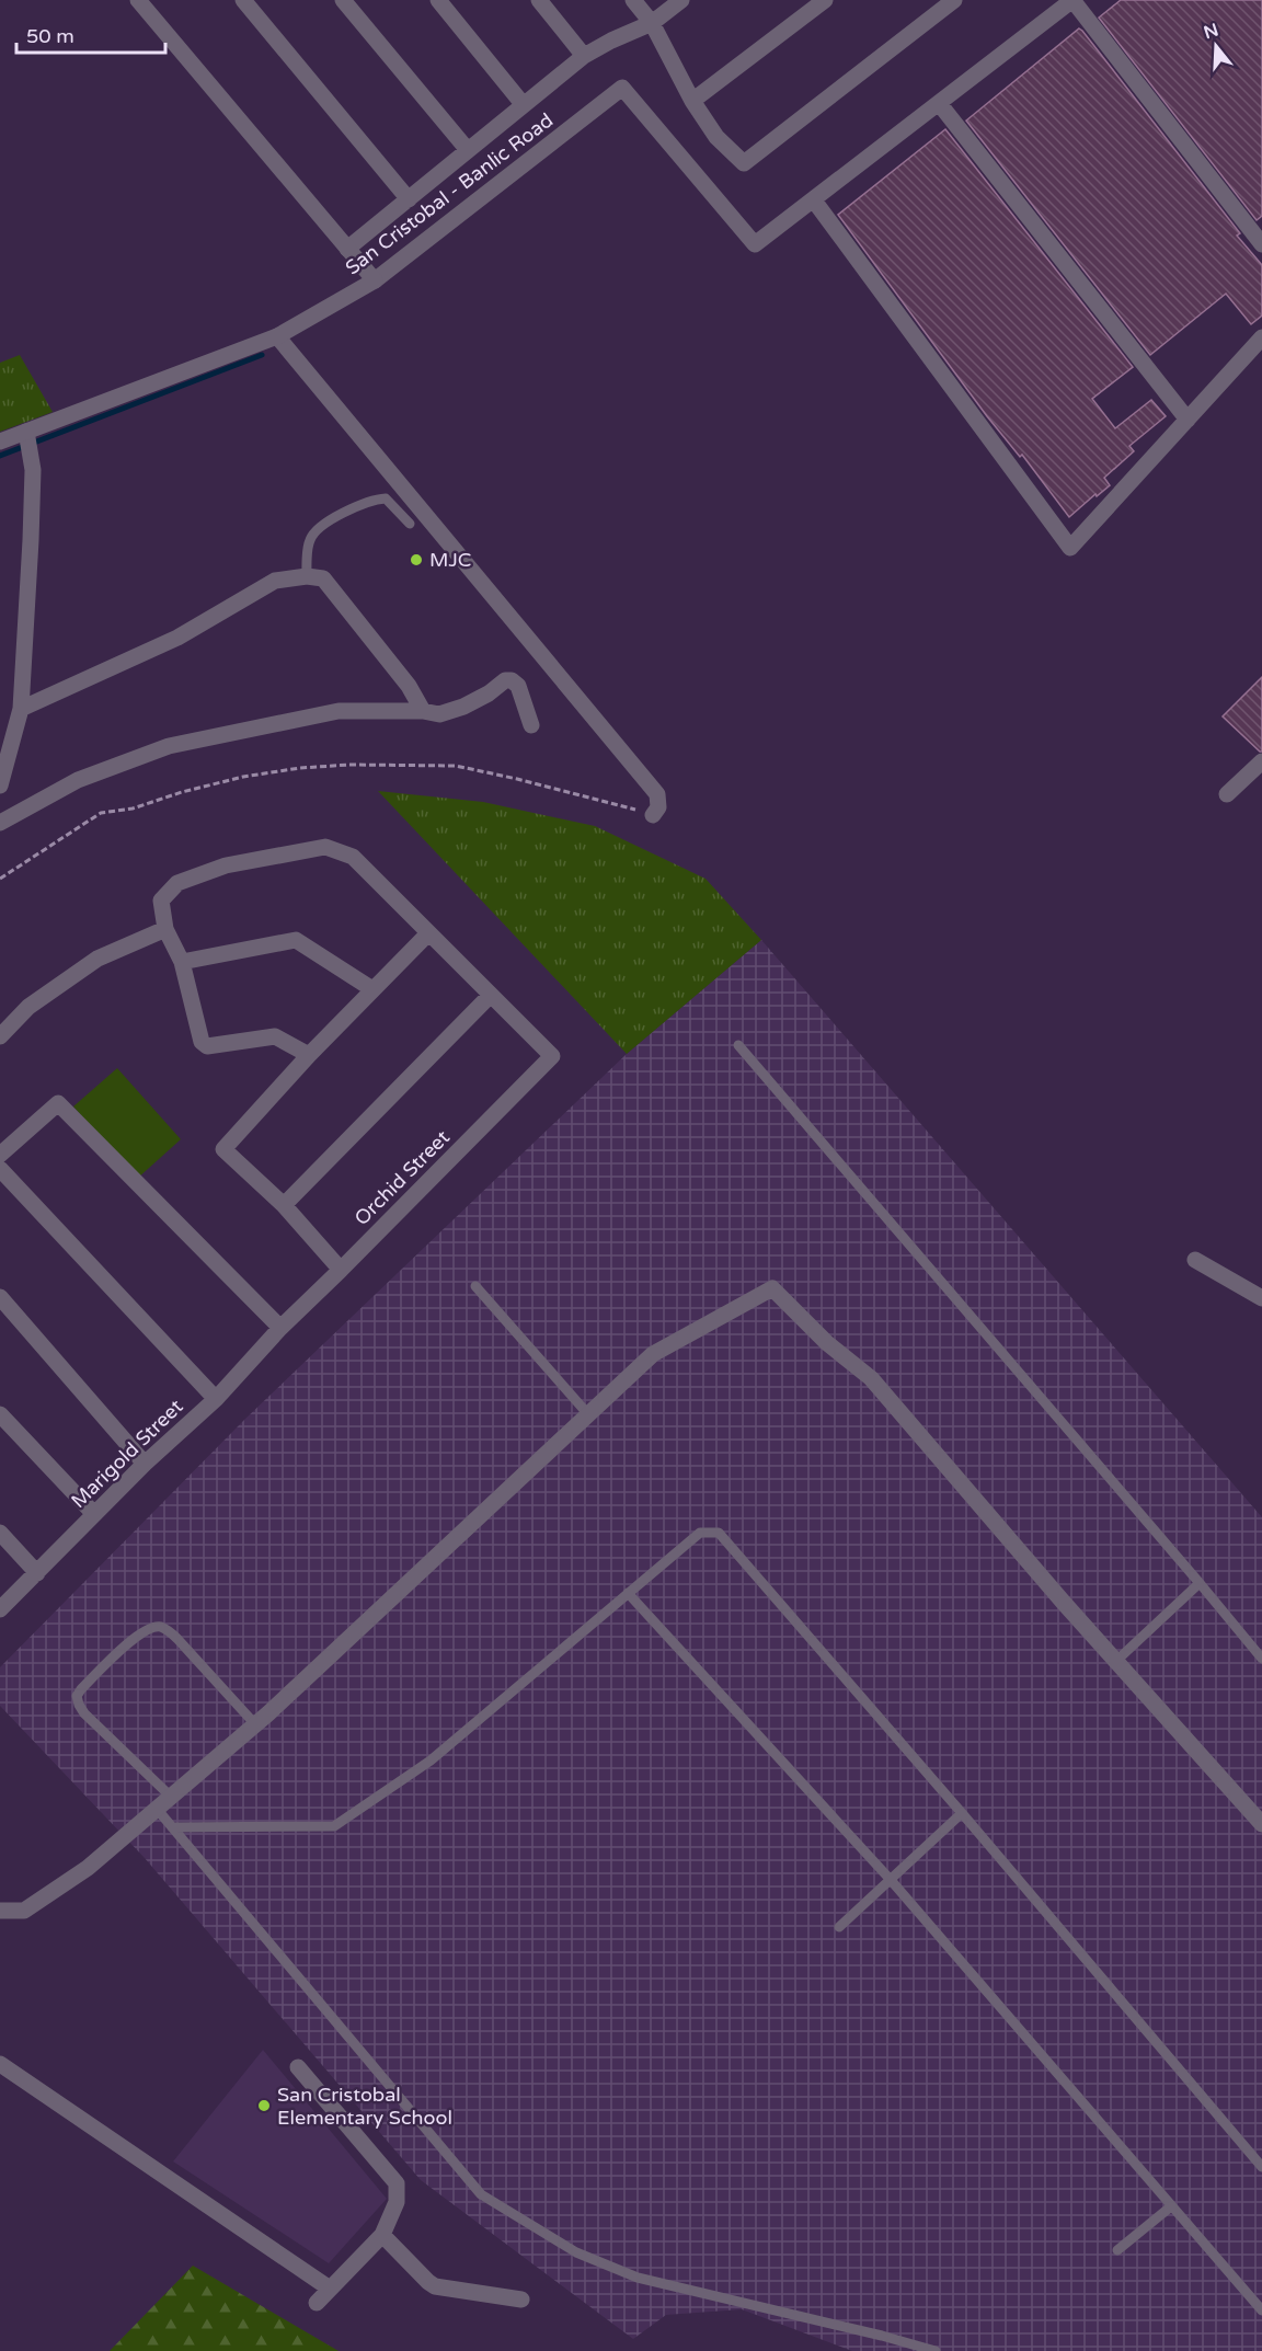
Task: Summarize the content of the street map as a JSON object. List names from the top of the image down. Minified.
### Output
{"streets":{"street":["San Cristobal - Banlic Road","Orchid Street","Marigold Street"]},"crossings":[["Orchid Street","Marigold Street"]],"places":["MJC","San Cristobal Elementary School"],"scale_bar":"50 m","north":"top"}
